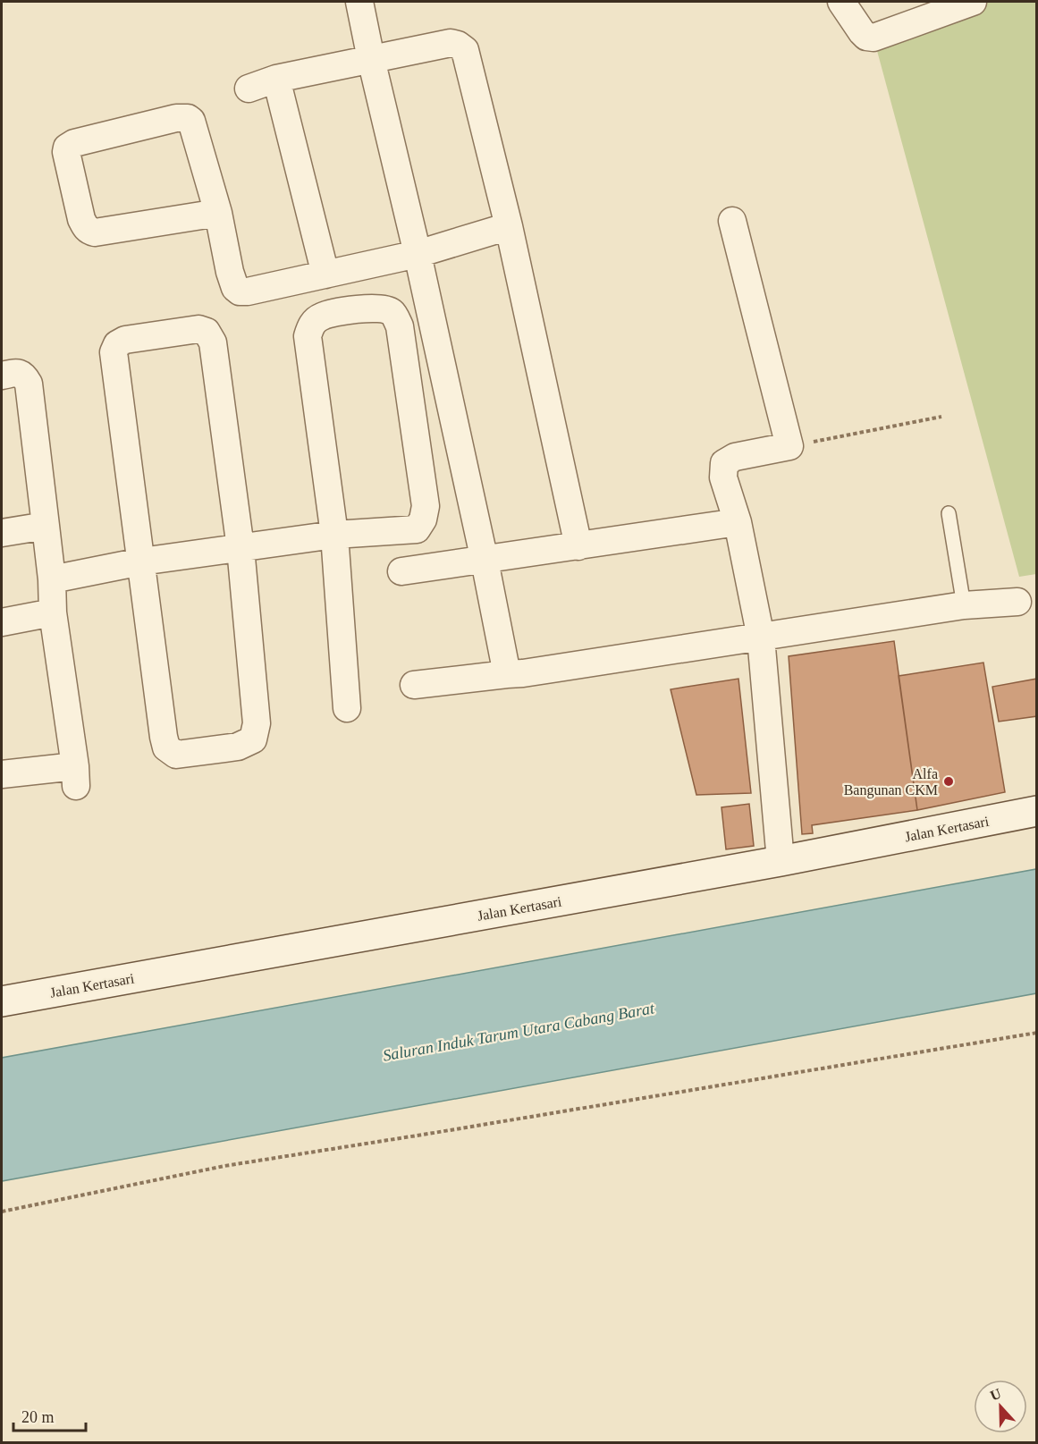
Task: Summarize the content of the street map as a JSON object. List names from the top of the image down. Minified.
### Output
{"streets":{"street":["Jalan Kertasari"]},"water":["Saluran Induk Tarum Utara Cabang Barat"],"places":["Alfa Bangunan CKM"],"scale_bar":"20 m","north":"top"}
